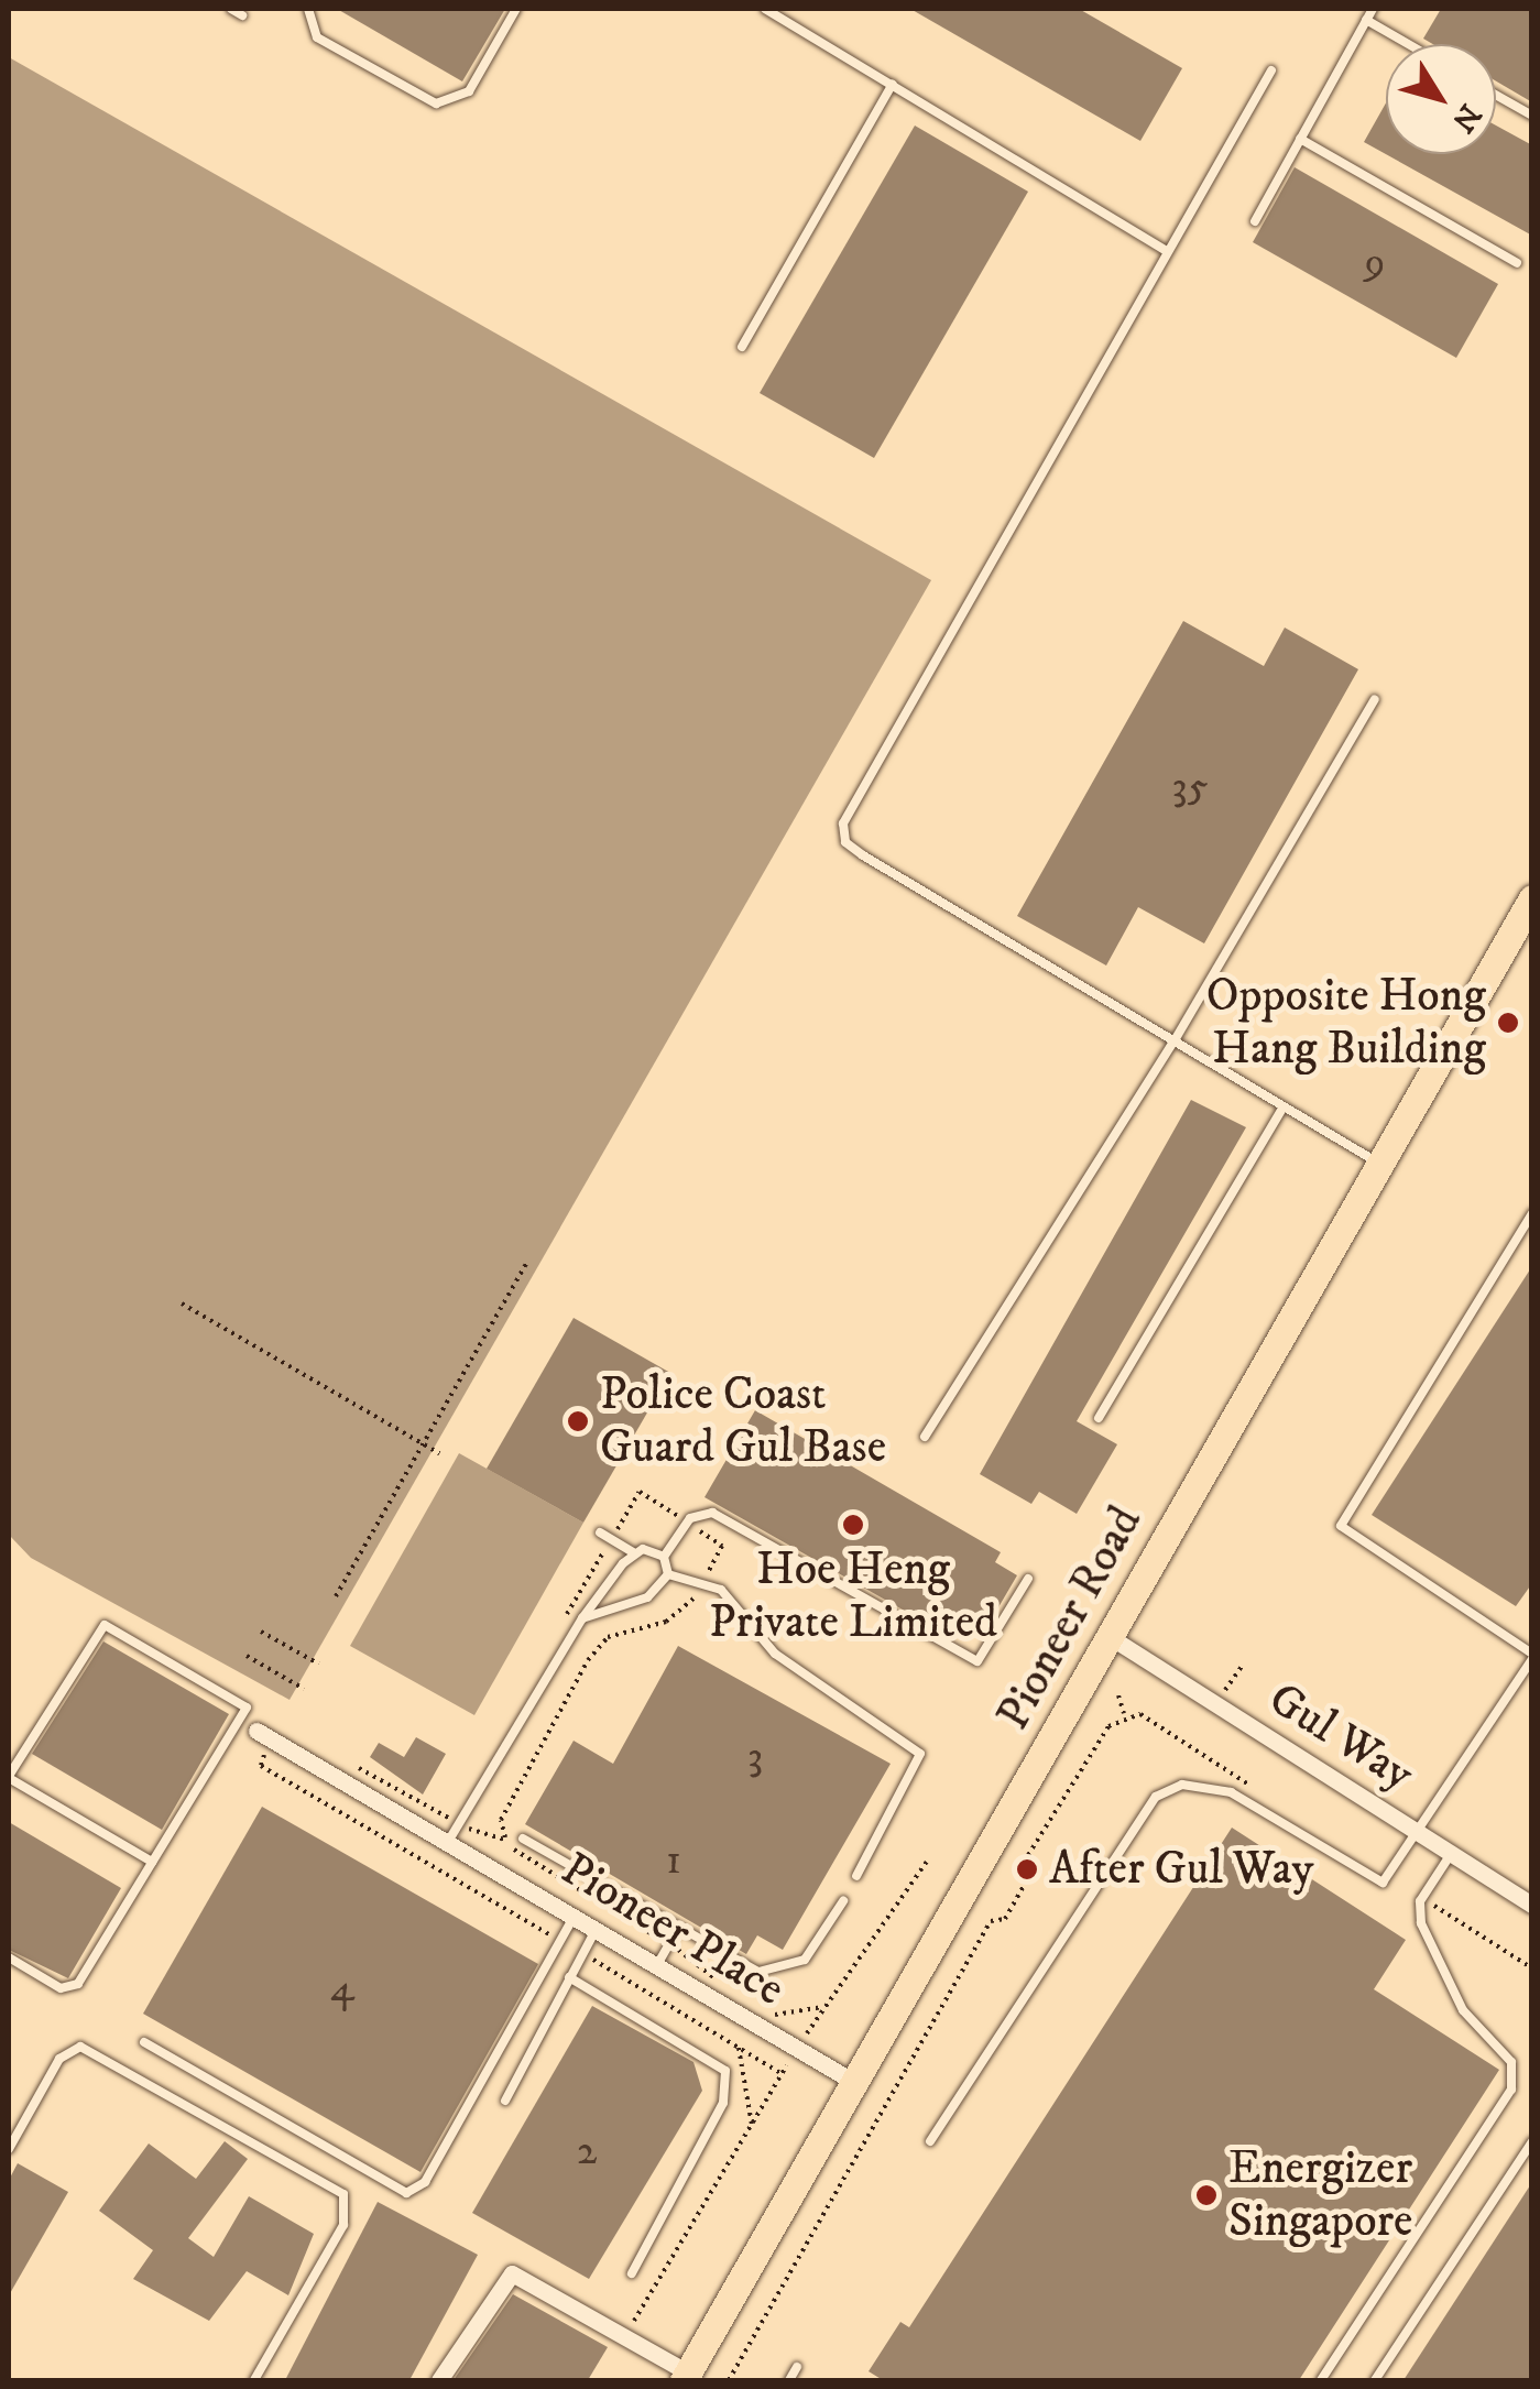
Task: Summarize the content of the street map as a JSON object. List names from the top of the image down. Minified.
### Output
{"streets":{"main road":["Pioneer Road"],"street":["Gul Way","Pioneer Place"]},"crossings":[["Pioneer Road","Gul Way"],["Pioneer Road","Pioneer Place"]],"places":["Opposite Hong Hang Building","Police Coast Guard Gul Base","Hoe Heng Private Limited","After Gul Way","Energizer Singapore"],"house_numbers":["9","35","3","1","4","2"],"north":"bottom right"}
